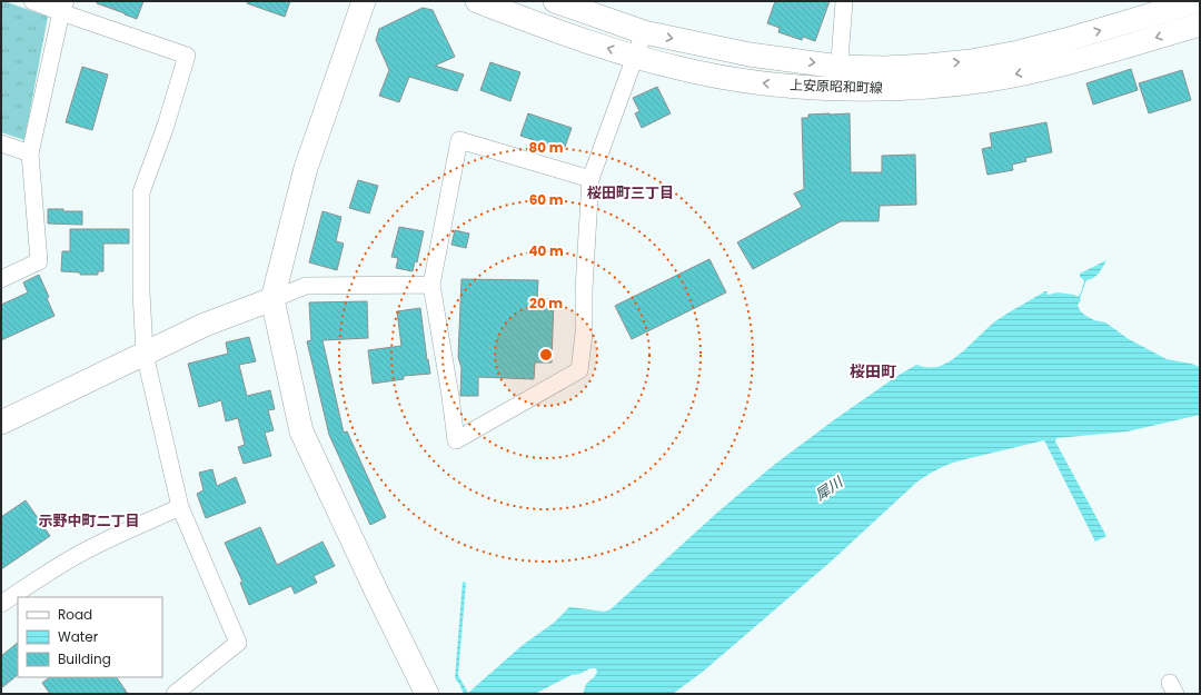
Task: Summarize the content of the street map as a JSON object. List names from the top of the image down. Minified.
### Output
{"streets":{"main road":["上安原昭和町線"]},"districts":["桜田町三丁目","桜田町","示野中町二丁目"],"water":["犀川"],"legend":["Road","Water","Building"],"rings":["80 m","60 m","40 m","20 m"]}
